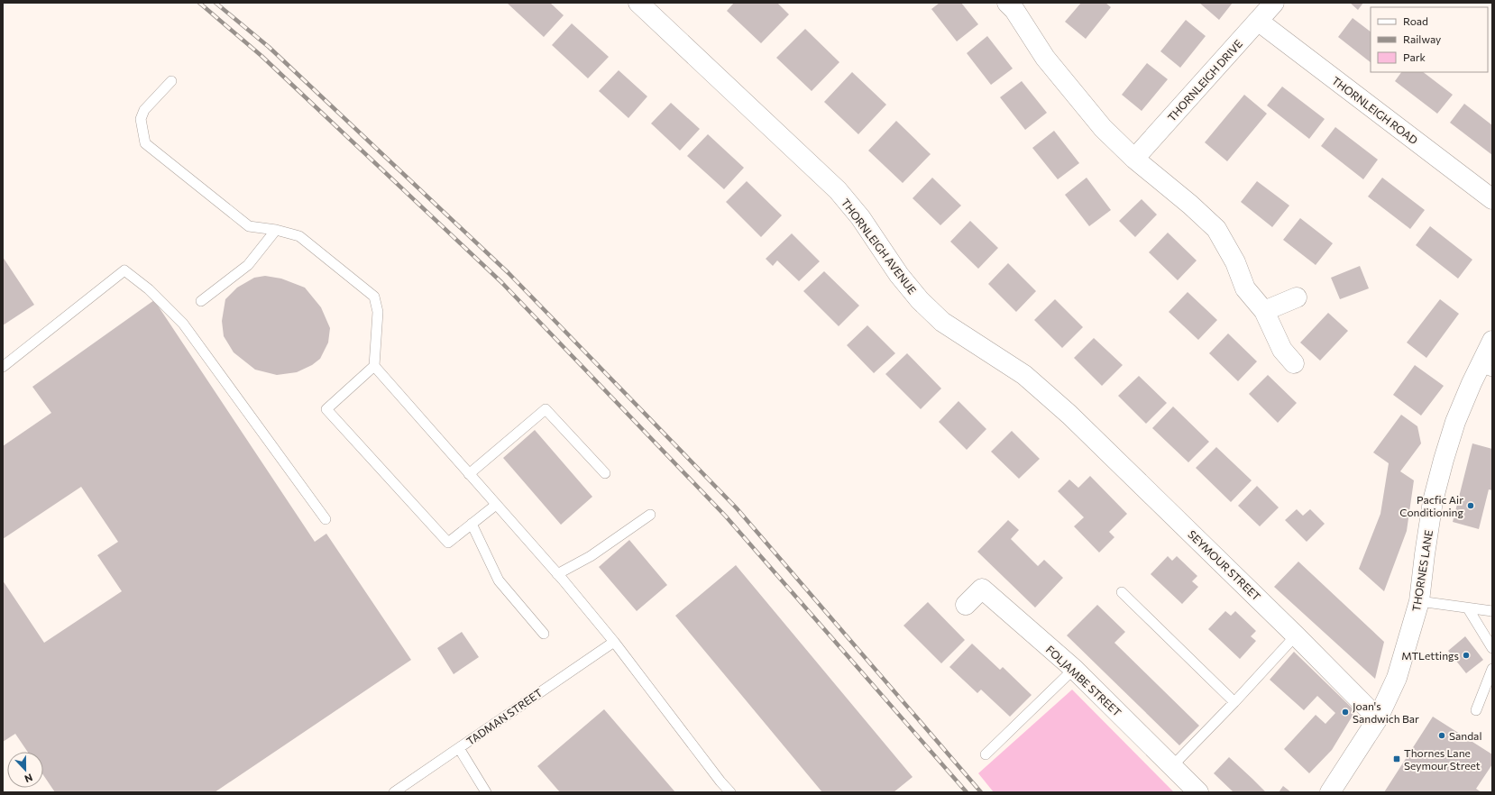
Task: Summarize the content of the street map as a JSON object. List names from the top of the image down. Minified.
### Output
{"streets":{"street":["THORNLEIGH DRIVE","THORNLEIGH ROAD","THORNLEIGH AVENUE","SEYMOUR STREET","THORNES LANE","FOLJAMBE STREET"],"lane":["TADMAN STREET"]},"crossings":[["THORNLEIGH DRIVE","THORNLEIGH ROAD"],["THORNLEIGH AVENUE","SEYMOUR STREET"],["SEYMOUR STREET","THORNES LANE"]],"places":{"other":["Pacfic Air Conditioning","MTLettings","Joan's Sandwich Bar","Sandal"],"transit":["Thornes Lane Seymour Street"]},"legend":["Road","Railway","Park"],"north":"bottom"}
